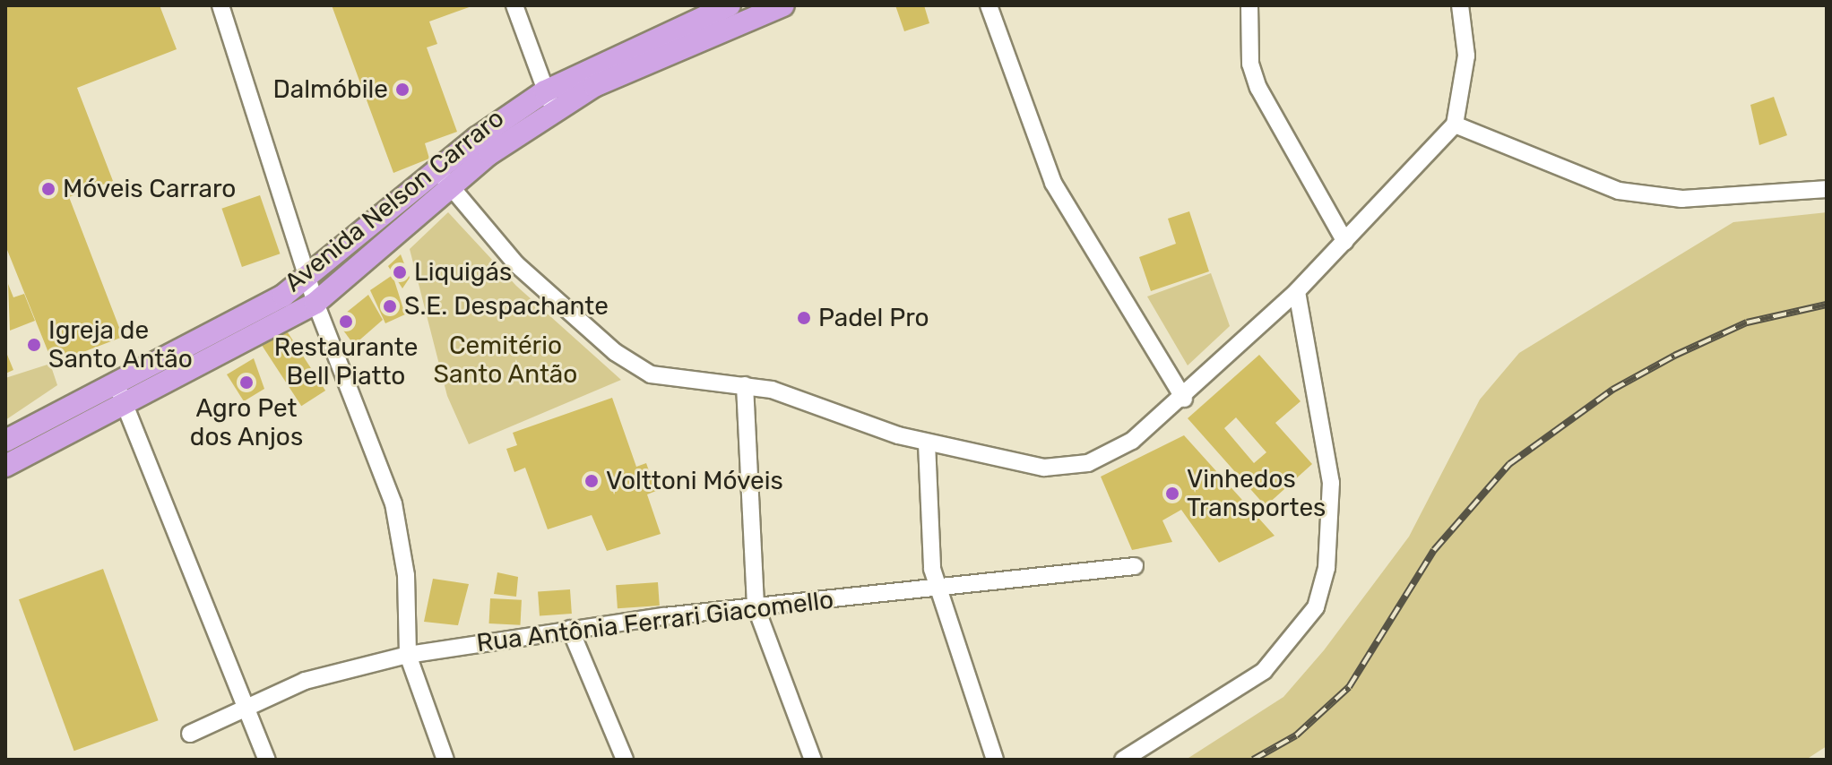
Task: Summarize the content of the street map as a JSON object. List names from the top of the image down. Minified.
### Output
{"streets":{"main road":["Avenida Nelson Carraro"],"street":["Rua Antônia Ferrari Giacomello"]},"parks":["Cemitério Santo Antão"],"places":["Dalmóbile","Móveis Carraro","Liquigás","S.E. Despachante","Padel Pro","Restaurante Bell Piatto","Igreja de Santo Antão","Agro Pet dos Anjos","Volttoni Móveis","Vinhedos Transportes"]}
